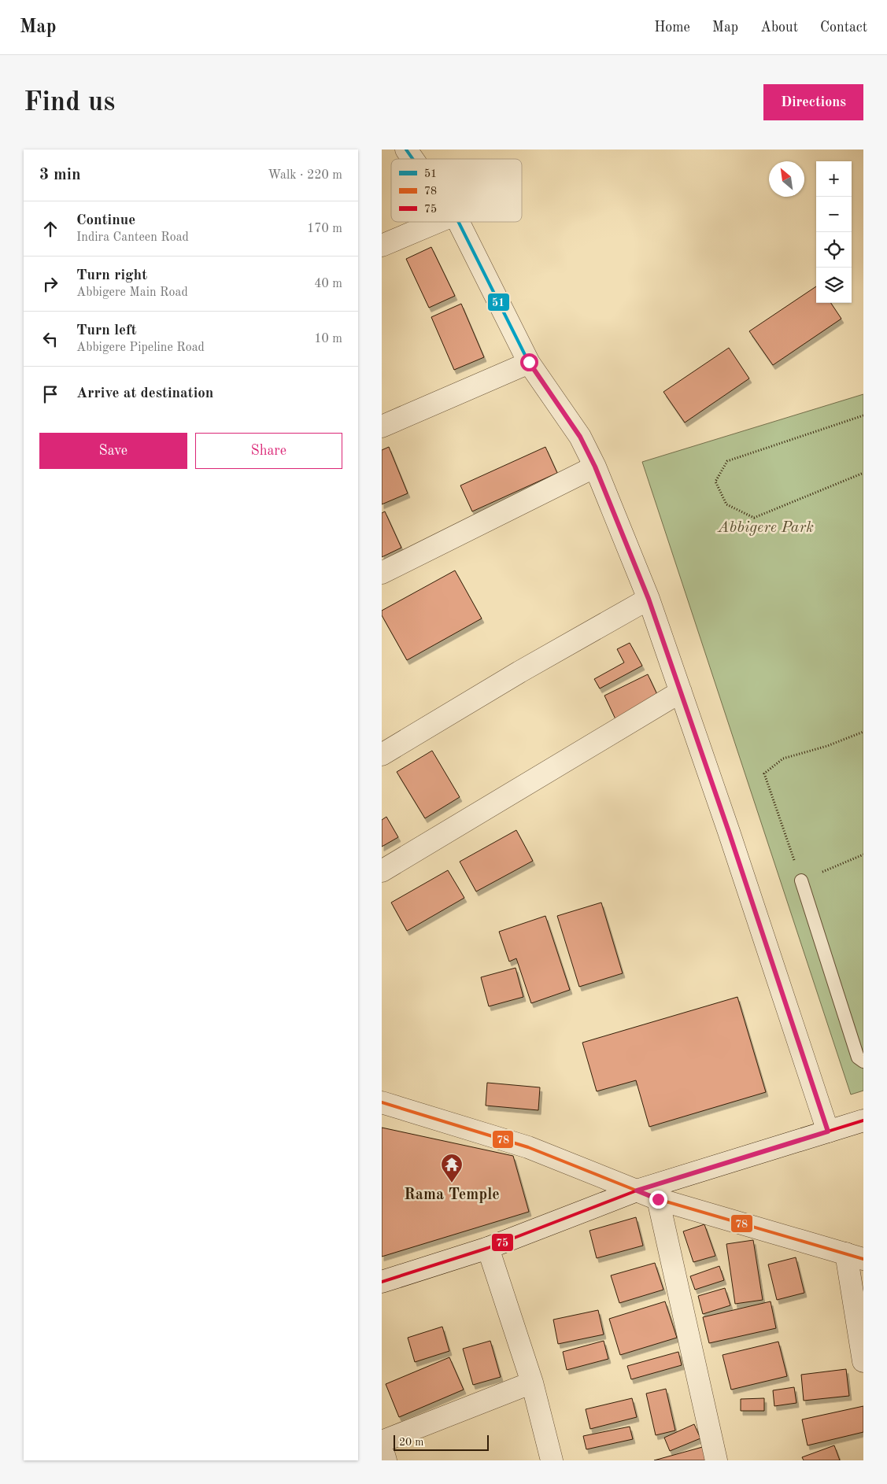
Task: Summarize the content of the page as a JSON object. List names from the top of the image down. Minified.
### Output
{"parks":["Abbigere Park"],"places":{"temple":["Rama Temple"]},"lines":["transit line 51","transit line 78","transit line 75"],"legend":["51","78","75"],"scale_bar":"20 m","north":"top left","page":{"header":"Map","nav":["Home","Map","About","Contact"],"buttons":["Directions",["Save","Share"]],"title":"Find us","heading":["3 min","Walk · 220 m"],"map_buttons":["+","−"],"list":[["Continue","Indira Canteen Road","170 m"],["Turn right","Abbigere Main Road","40 m"],["Turn left","Abbigere Pipeline Road","10 m"],"Arrive at destination"],"scale":"20 m"}}
